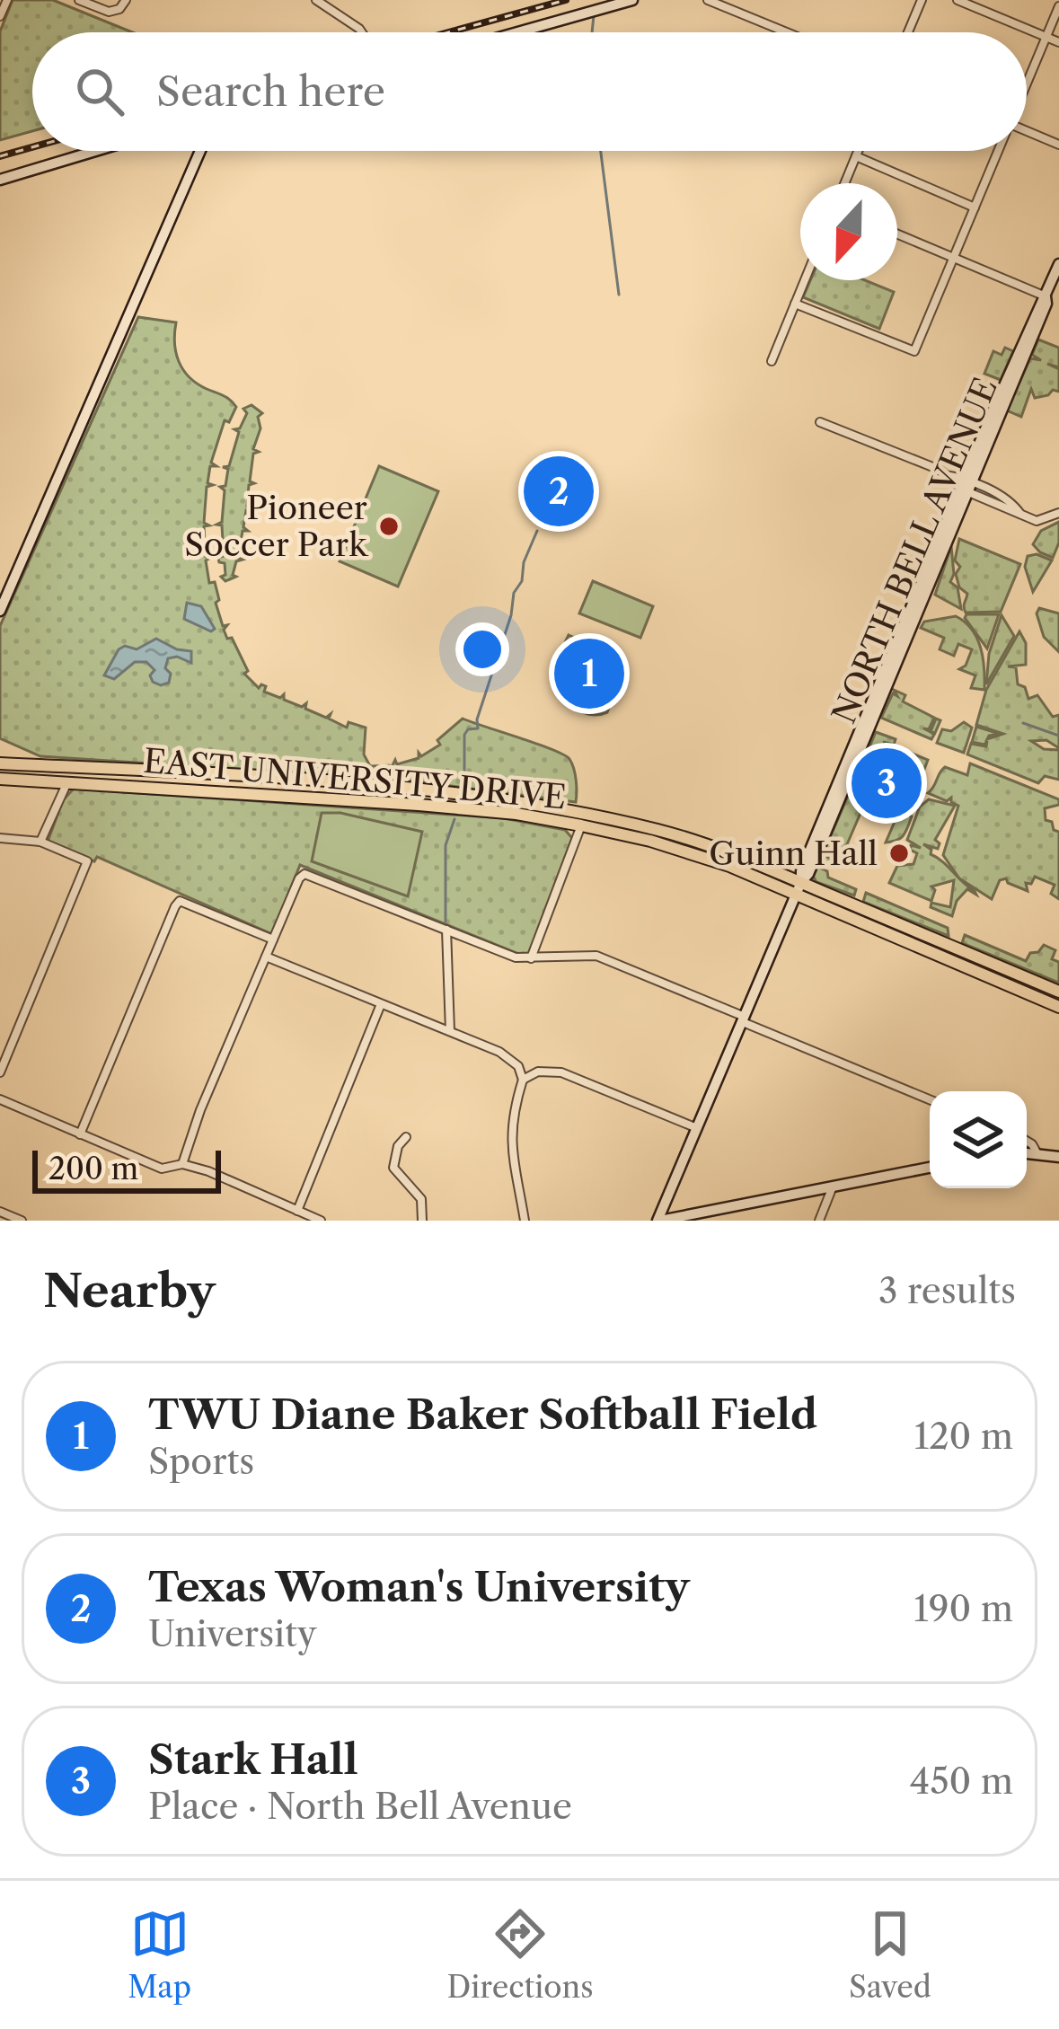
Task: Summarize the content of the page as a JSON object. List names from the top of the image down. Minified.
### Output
{"streets":{"main road":["NORTH BELL AVENUE","EAST UNIVERSITY DRIVE"]},"crossings":[["NORTH BELL AVENUE","EAST UNIVERSITY DRIVE"]],"places":["Pioneer Soccer Park","Guinn Hall"],"scale_bar":"200 m","north":"bottom","page":{"search":"Search here","pins":["2","1","3"],"scale":"200 m","heading":["Nearby","3 results"],"list":[{"mark":"1","name":"TWU Diane Baker Softball Field","note":"Sports","value":"120 m"},{"mark":"2","name":"Texas Woman's University","note":"University","value":"190 m"},{"mark":"3","name":"Stark Hall","note":"Place · North Bell Avenue","value":"450 m"}],"nav":["Map","Directions","Saved"]}}
